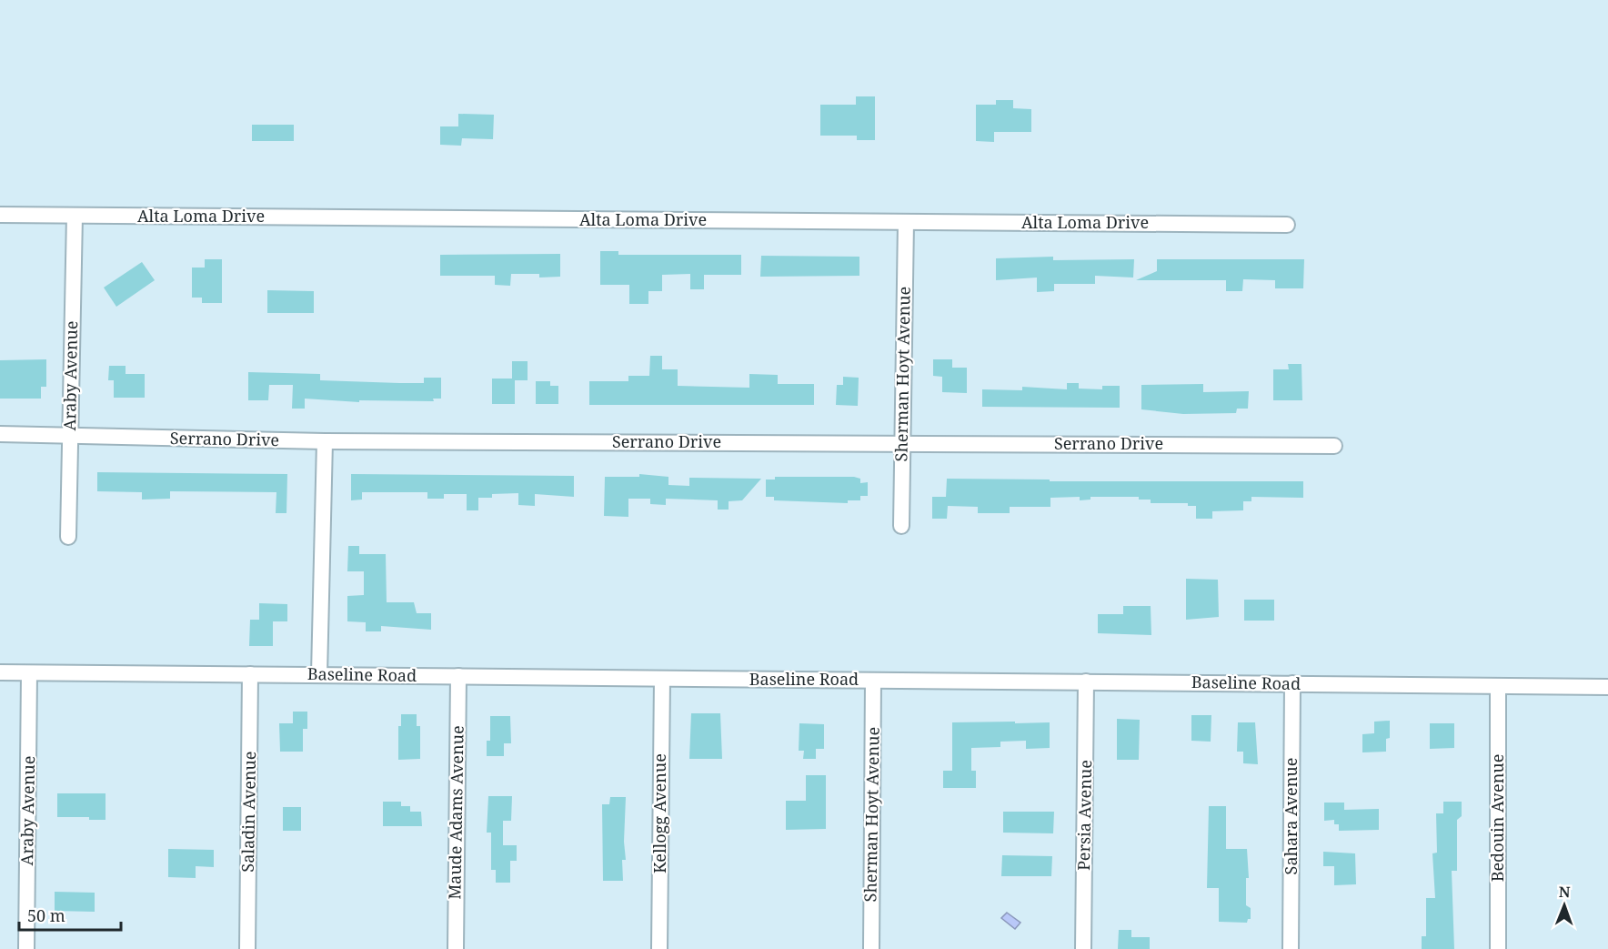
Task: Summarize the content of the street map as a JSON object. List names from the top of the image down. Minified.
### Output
{"streets":{"street":["Alta Loma Drive","Sherman Hoyt Avenue","Araby Avenue","Serrano Drive","Baseline Road","Saladin Avenue","Maude Adams Avenue","Kellogg Avenue","Persia Avenue","Sahara Avenue","Bedouin Avenue"]},"crossings":[["Alta Loma Drive","Sherman Hoyt Avenue"],["Alta Loma Drive","Araby Avenue"],["Sherman Hoyt Avenue","Serrano Drive"],["Sherman Hoyt Avenue","Baseline Road"],["Araby Avenue","Serrano Drive"],["Araby Avenue","Baseline Road"],["Baseline Road","Saladin Avenue"],["Baseline Road","Maude Adams Avenue"],["Baseline Road","Kellogg Avenue"],["Baseline Road","Persia Avenue"],["Baseline Road","Sahara Avenue"],["Baseline Road","Bedouin Avenue"]],"scale_bar":"50 m","north":"top"}
